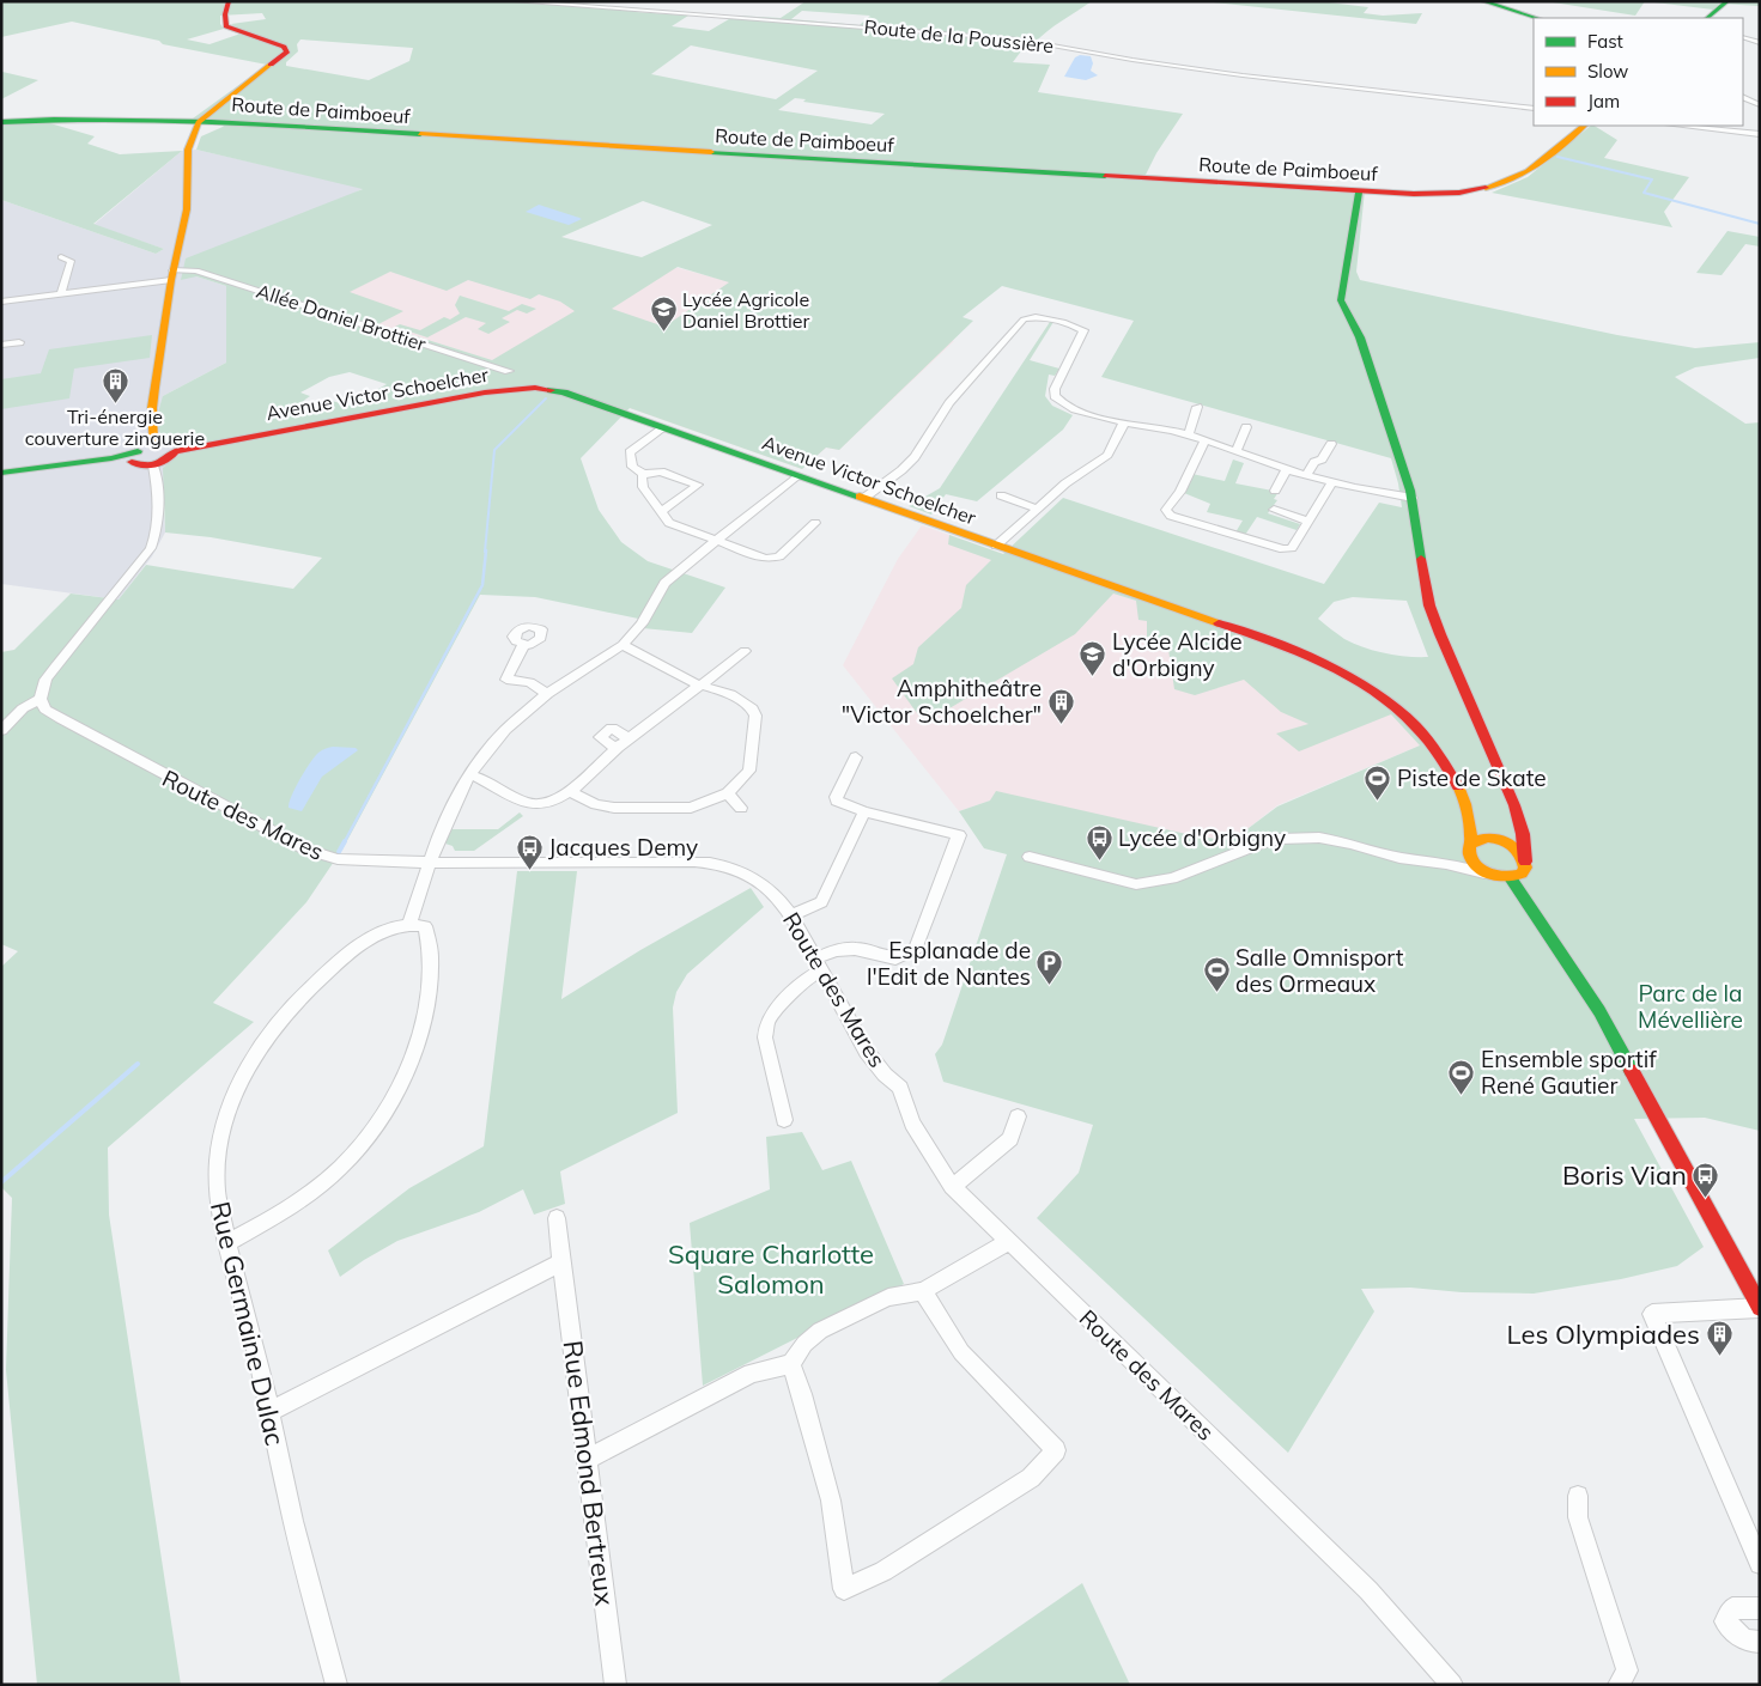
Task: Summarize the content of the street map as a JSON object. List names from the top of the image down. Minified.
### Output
{"streets":{"street":["Route de la Poussière","Route de Paimboeuf","Allée Daniel Brottier","Avenue Victor Schoelcher","Route des Mares","Rue Germaine Dulac","Rue Edmond Bertreux"]},"parks":["Parc de la Mévellière","Square Charlotte Salomon"],"places":{"school or university":["Lycée Agricole Daniel Brottier","Lycée Alcide d'Orbigny"],"building":["Tri-énergie couverture zinguerie","Amphitheâtre \"Victor Schoelcher\"","Les Olympiades"],"sports":["Piste de Skate","Salle Omnisport des Ormeaux","Ensemble sportif René Gautier"],"bus stop":["Lycée d'Orbigny","Jacques Demy","Boris Vian"],"parking":["Esplanade de l'Edit de Nantes"]},"legend":["Fast","Slow","Jam"]}
